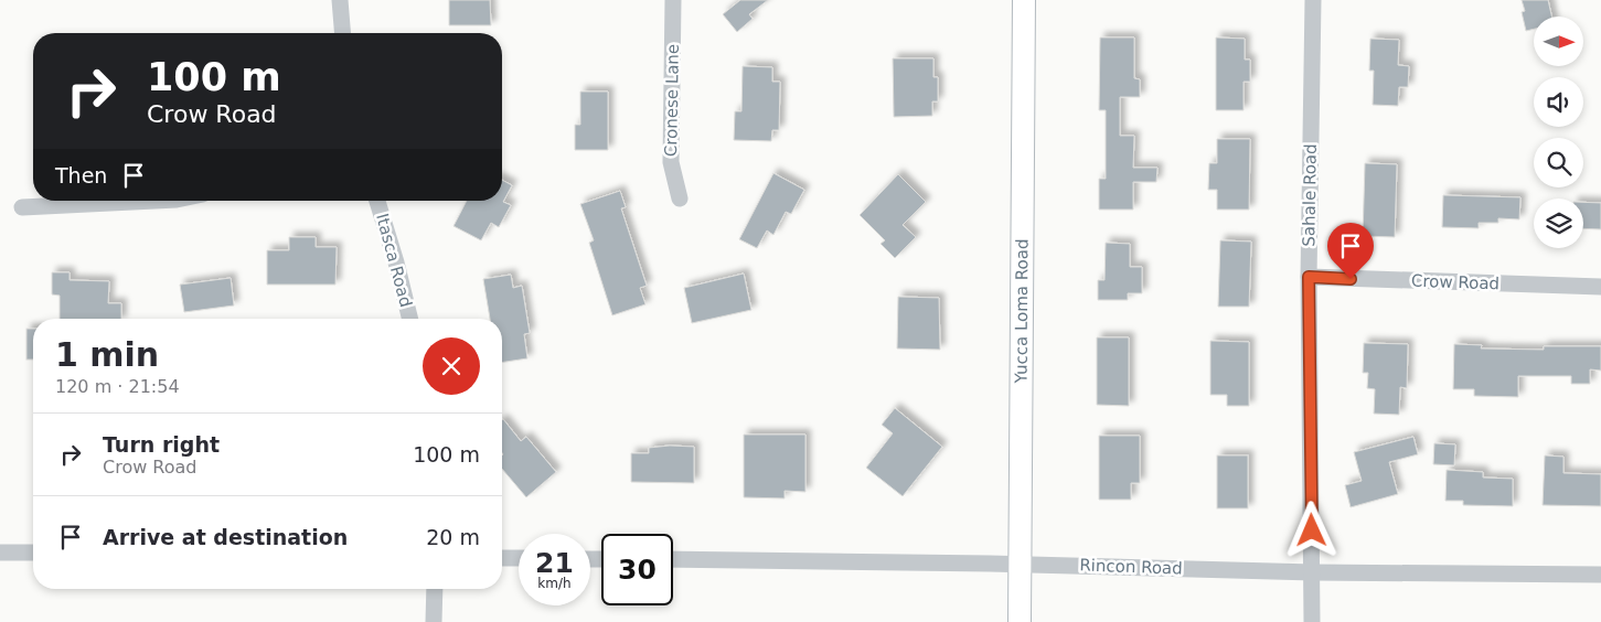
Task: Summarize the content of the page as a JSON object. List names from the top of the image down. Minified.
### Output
{"streets":{"main road":["Yucca Loma Road"],"street":["Cronese Lane","Sahale Road","Itasca Road","Crow Road","Rincon Road"]},"crossings":[["Sahale Road","Crow Road"],["Sahale Road","Rincon Road"],["Yucca Loma Road","Rincon Road"]],"north":"right","page":{"turn":["100 m","Crow Road"],"then":"Then","heading":["1 min","120 m · 21:54"],"list":[{"name":"Turn right","note":"Crow Road","value":"100 m"},{"name":"Arrive at destination","value":"20 m"}],"speed":"21 km/h","limit":"30"}}
